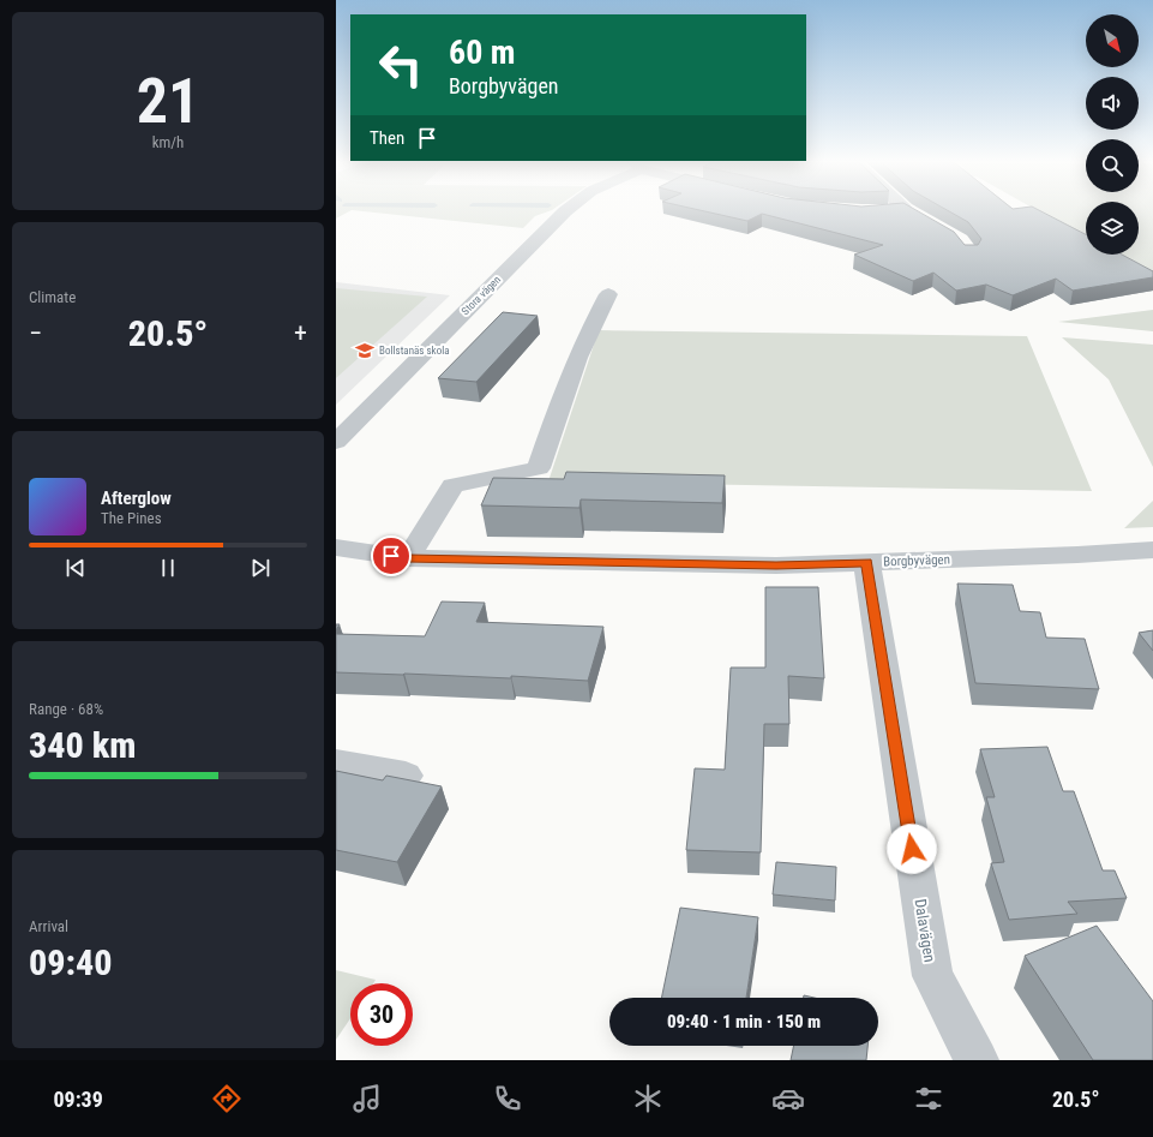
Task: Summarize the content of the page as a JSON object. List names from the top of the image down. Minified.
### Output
{"streets":{"street":["Stora vägen","Borgbyvägen","Dalavägen"]},"crossings":[["Borgbyvägen","Dalavägen"]],"places":{"school or university":["Bollstanäs skola"]},"north":"bottom right","page":{"tile":[["21","km/h"],"Climate",["Range · 68%","340 km"],["Arrival","09:40"]],"turn":["60 m","Borgbyvägen"],"then":"Then","heat":["−","20.5°","+"],"song":["Afterglow","The Pines"],"limit":"30","trip":"09:40 · 1 min · 150 m","tabs":["09:39","20.5°"]}}
